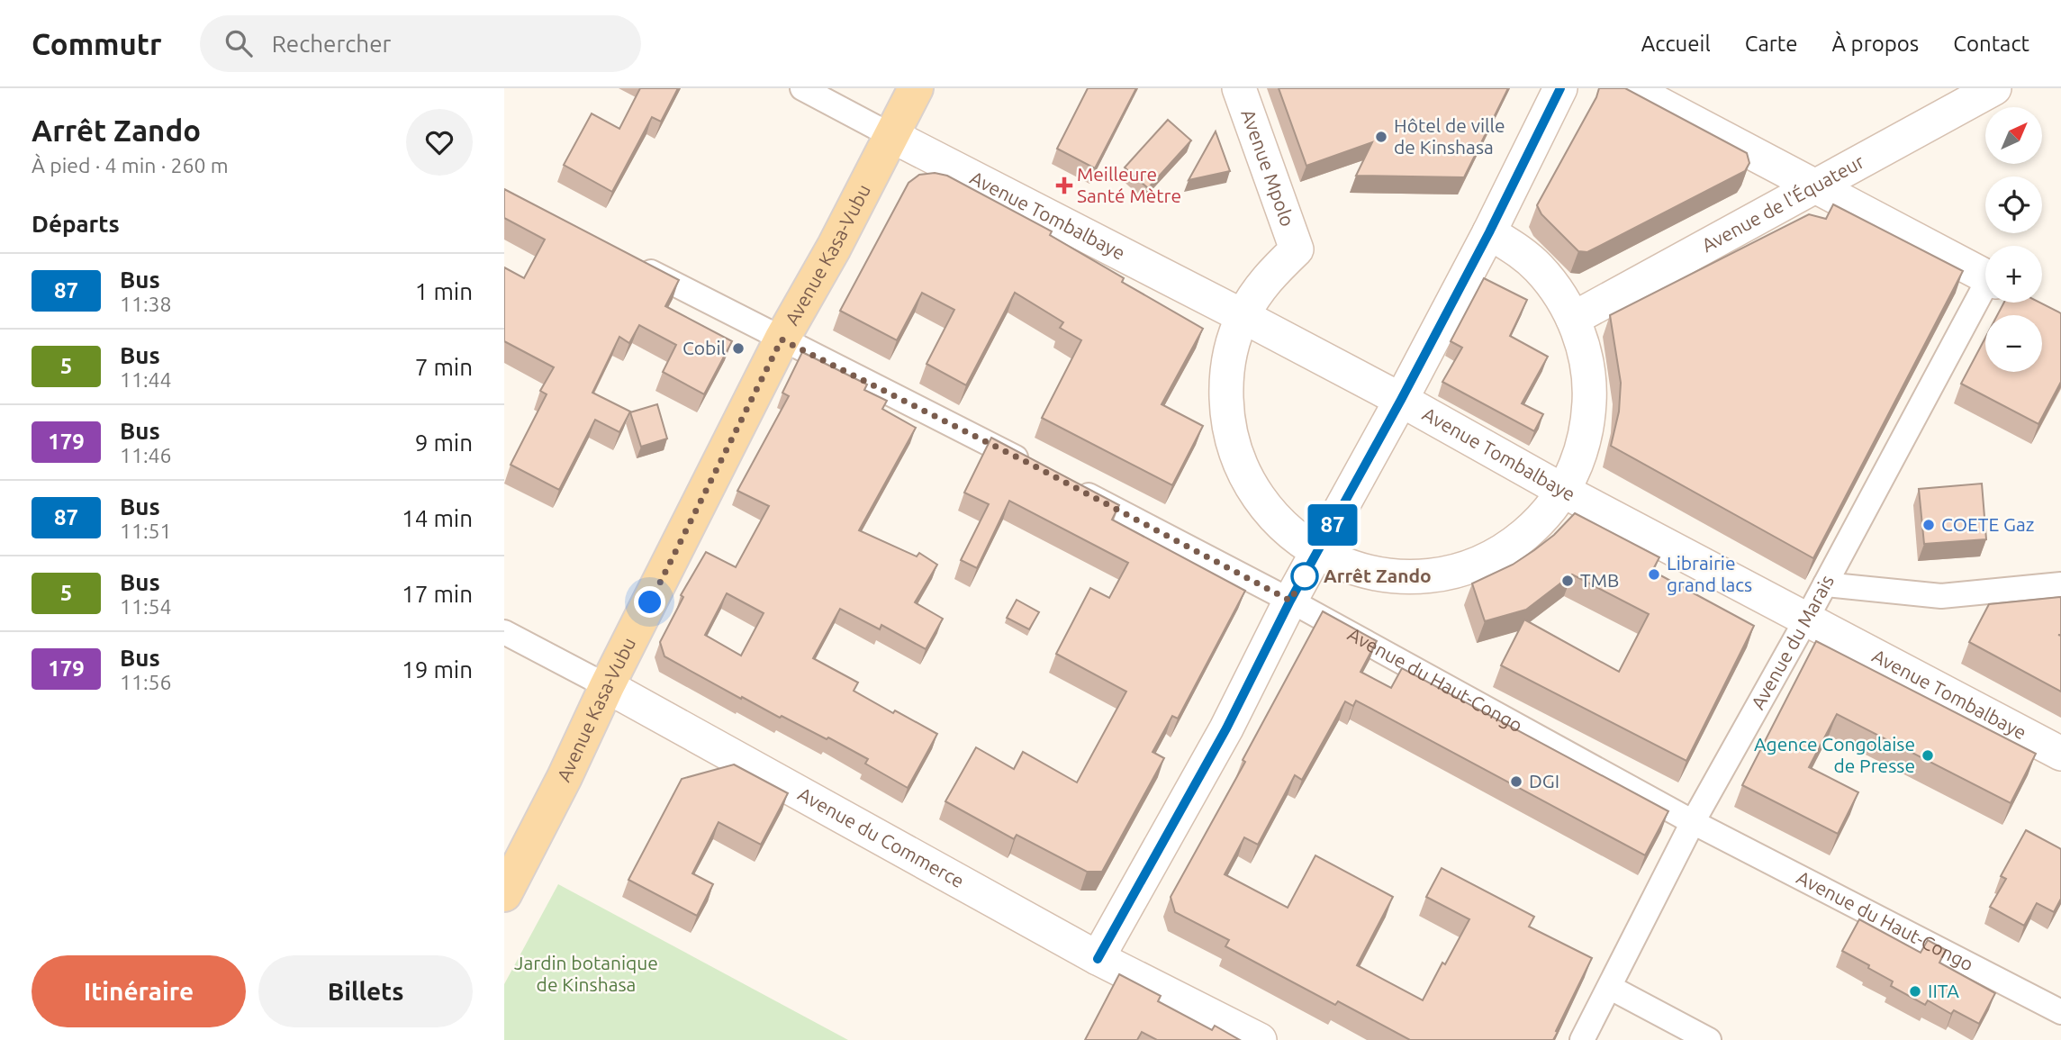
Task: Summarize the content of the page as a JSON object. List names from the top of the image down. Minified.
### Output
{"streets":{"main road":["Avenue Kasa-Vubu"],"street":["Avenue Mpolo","Avenue de l'Équateur","Avenue Tombalbaye","Avenue du Marais","Avenue du Haut-Congo","Avenue du Commerce"]},"crossings":[["Avenue Mpolo","Avenue Tombalbaye"],["Avenue Tombalbaye","Avenue Kasa-Vubu"],["Avenue Tombalbaye","Avenue du Marais"],["Avenue Kasa-Vubu","Avenue du Commerce"],["Avenue du Marais","Avenue du Haut-Congo"]],"parks":["Jardin botanique de Kinshasa"],"places":{"other":["Hôtel de ville de Kinshasa","Cobil","COETE Gaz","Librairie grand lacs","Arrêt Zando","TMB","Agence Congolaise de Presse","DGI","IITA"],"health":["Meilleure Santé Mètre"]},"lines":["bus line 87"],"north":"top right","page":{"header":"Commutr","search":"Rechercher","nav":["Accueil","Carte","À propos","Contact"],"heading":[["Arrêt Zando","À pied · 4 min · 260 m"],"Départs"],"on_map":"87","map_buttons":["+","−"],"list":[{"mark":"87","name":"Bus","note":"11:38","value":"1 min"},{"mark":"5","name":"Bus","note":"11:44","value":"7 min"},{"mark":"179","name":"Bus","note":"11:46","value":"9 min"},{"mark":"87","name":"Bus","note":"11:51","value":"14 min"},{"mark":"5","name":"Bus","note":"11:54","value":"17 min"},{"mark":"179","name":"Bus","note":"11:56","value":"19 min"}],"buttons":["Itinéraire","Billets"]}}
